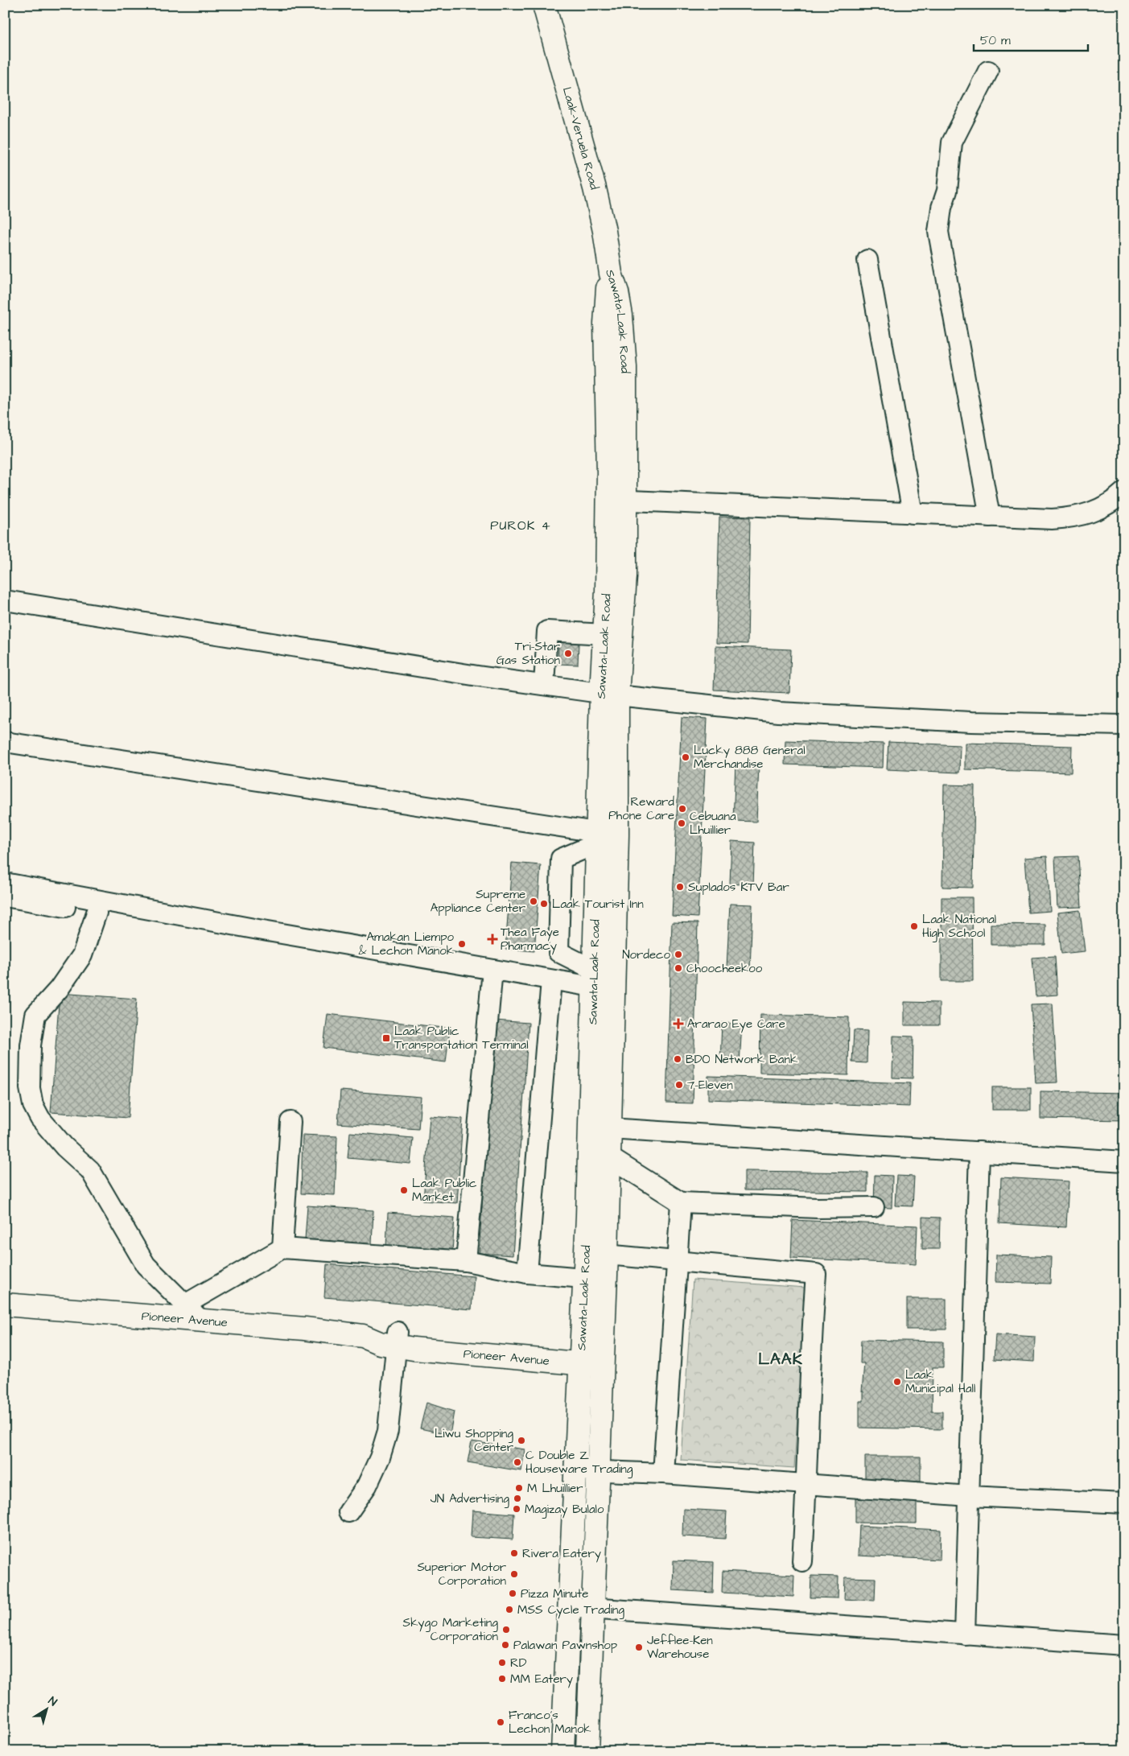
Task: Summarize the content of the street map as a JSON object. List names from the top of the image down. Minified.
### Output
{"streets":{"main road":["Laak-Veruela Road","Sawata-Laak Road","Pioneer Avenue"]},"crossings":[["Laak-Veruela Road","Sawata-Laak Road"],["Sawata-Laak Road","Pioneer Avenue"]],"districts":["PUROK 4","LAAK"],"places":{"other":["Tri-Star Gas Station","Lucky 888 General Merchandise","Reward Phone Care","Cebuana Lhuillier","Suplados KTV Bar","Supreme Appliance Center","Laak Tourist Inn","Laak National High School","Amakan Liempo & Lechon Manok","Nordeco","Choocheekoo","BDO Network Bank","7-Eleven","Laak Public Market","Laak Municipal Hall","Liwu Shopping Center","C Double Z Houseware Trading","M Lhuillier","JN Advertising","Magizay Bulalo","Rivera Eatery","Superior Motor Corporation","Pizza Minute","MSS Cycle Trading","Skygo Marketing Corporation","Palawan Pawnshop","Jefflee-Ken Warehouse","RD","MM Eatery","Franco's Lechon Manok"],"health":["Thea Faye Pharmacy","Ararao Eye Care"],"transit":["Laak Public Transportation Terminal"]},"scale_bar":"50 m","north":"top right"}
